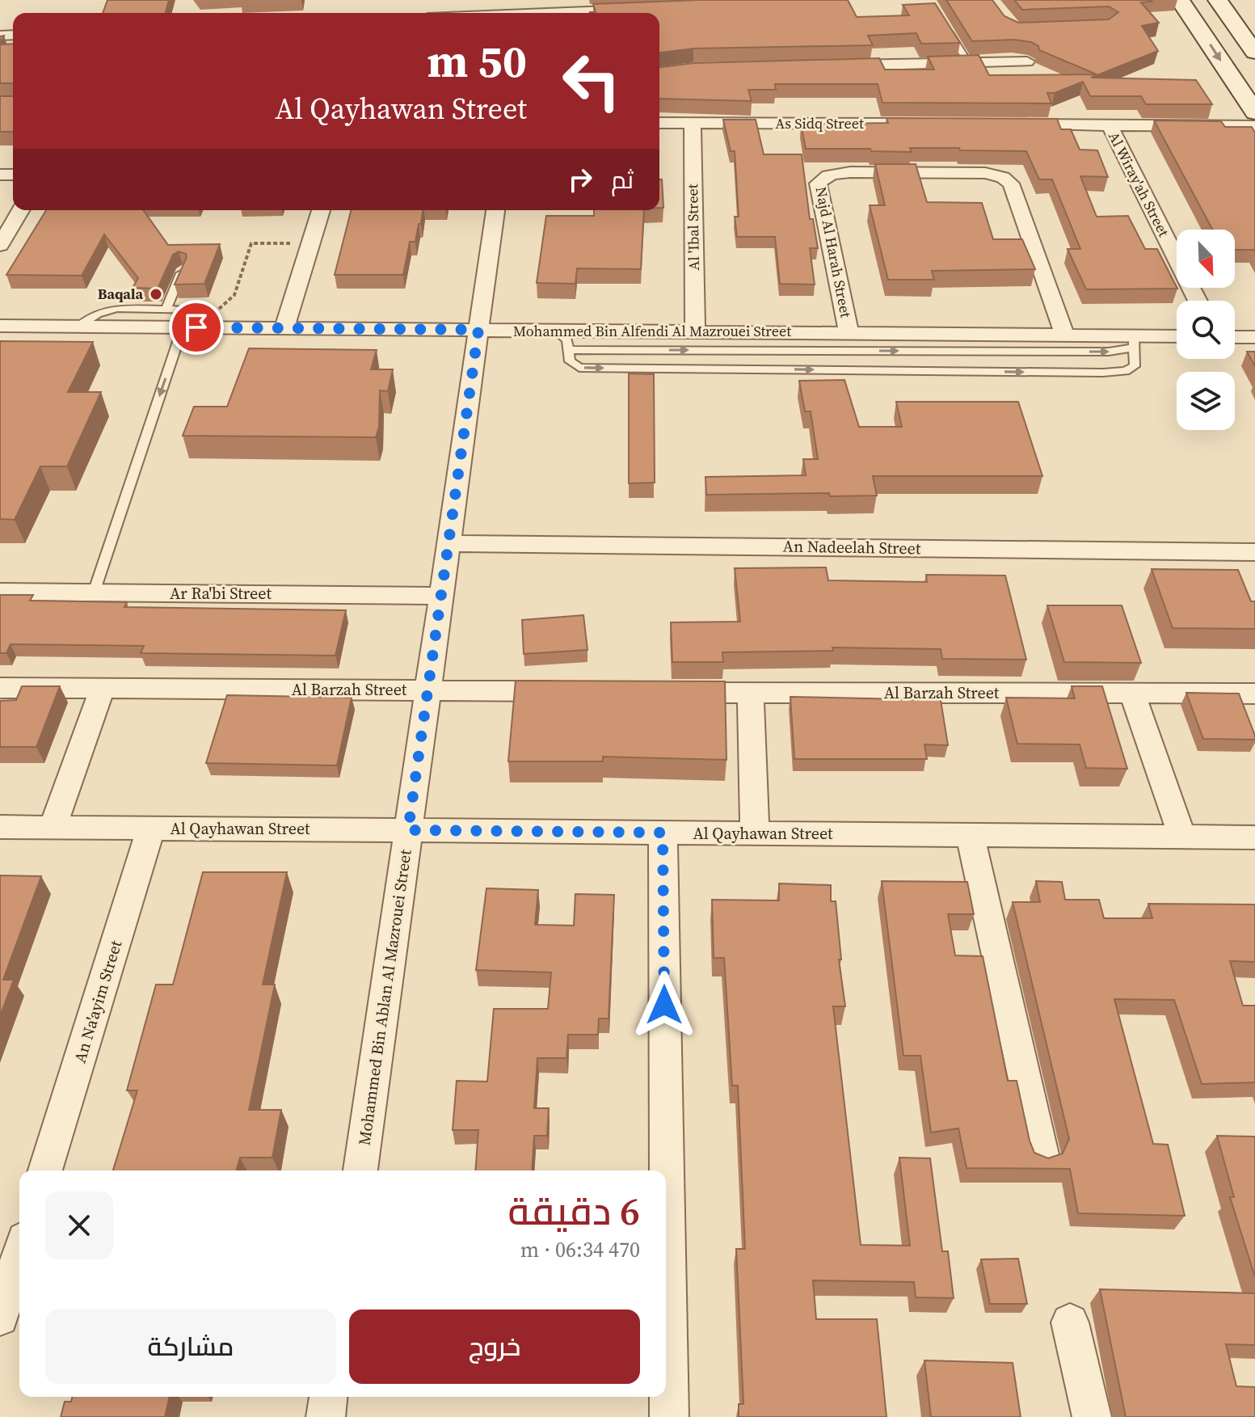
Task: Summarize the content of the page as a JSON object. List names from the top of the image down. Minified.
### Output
{"streets":{"street":["As Sidq Street","Al Wiray'ah Street","Al 'Ibal Street","Najd Al Harah Street","Mohammed Bin Alfendi Al Mazrouei Street","An Nadeelah Street","Ar Ra'bi Street","Al Barzah Street","Al Qayhawan Street","Mohammed Bin Ablan Al Mazrouei Street","An Na'ayim Street"]},"crossings":[["As Sidq Street","Al 'Ibal Street"],["Al 'Ibal Street","Mohammed Bin Alfendi Al Mazrouei Street"],["Najd Al Harah Street","Mohammed Bin Alfendi Al Mazrouei Street"],["Mohammed Bin Alfendi Al Mazrouei Street","Mohammed Bin Ablan Al Mazrouei Street"],["An Nadeelah Street","Mohammed Bin Ablan Al Mazrouei Street"],["Ar Ra'bi Street","Mohammed Bin Ablan Al Mazrouei Street"],["Al Barzah Street","Mohammed Bin Ablan Al Mazrouei Street"],["Al Qayhawan Street","Mohammed Bin Ablan Al Mazrouei Street"],["Al Qayhawan Street","An Na'ayim Street"]],"places":["Baqala"],"north":"bottom right","page":{"turn":["50 m","Al Qayhawan Street"],"then":"ثم","heading":["6 دقيقة","470 m · 06:34"],"buttons":["خروج","مشاركة"]}}
